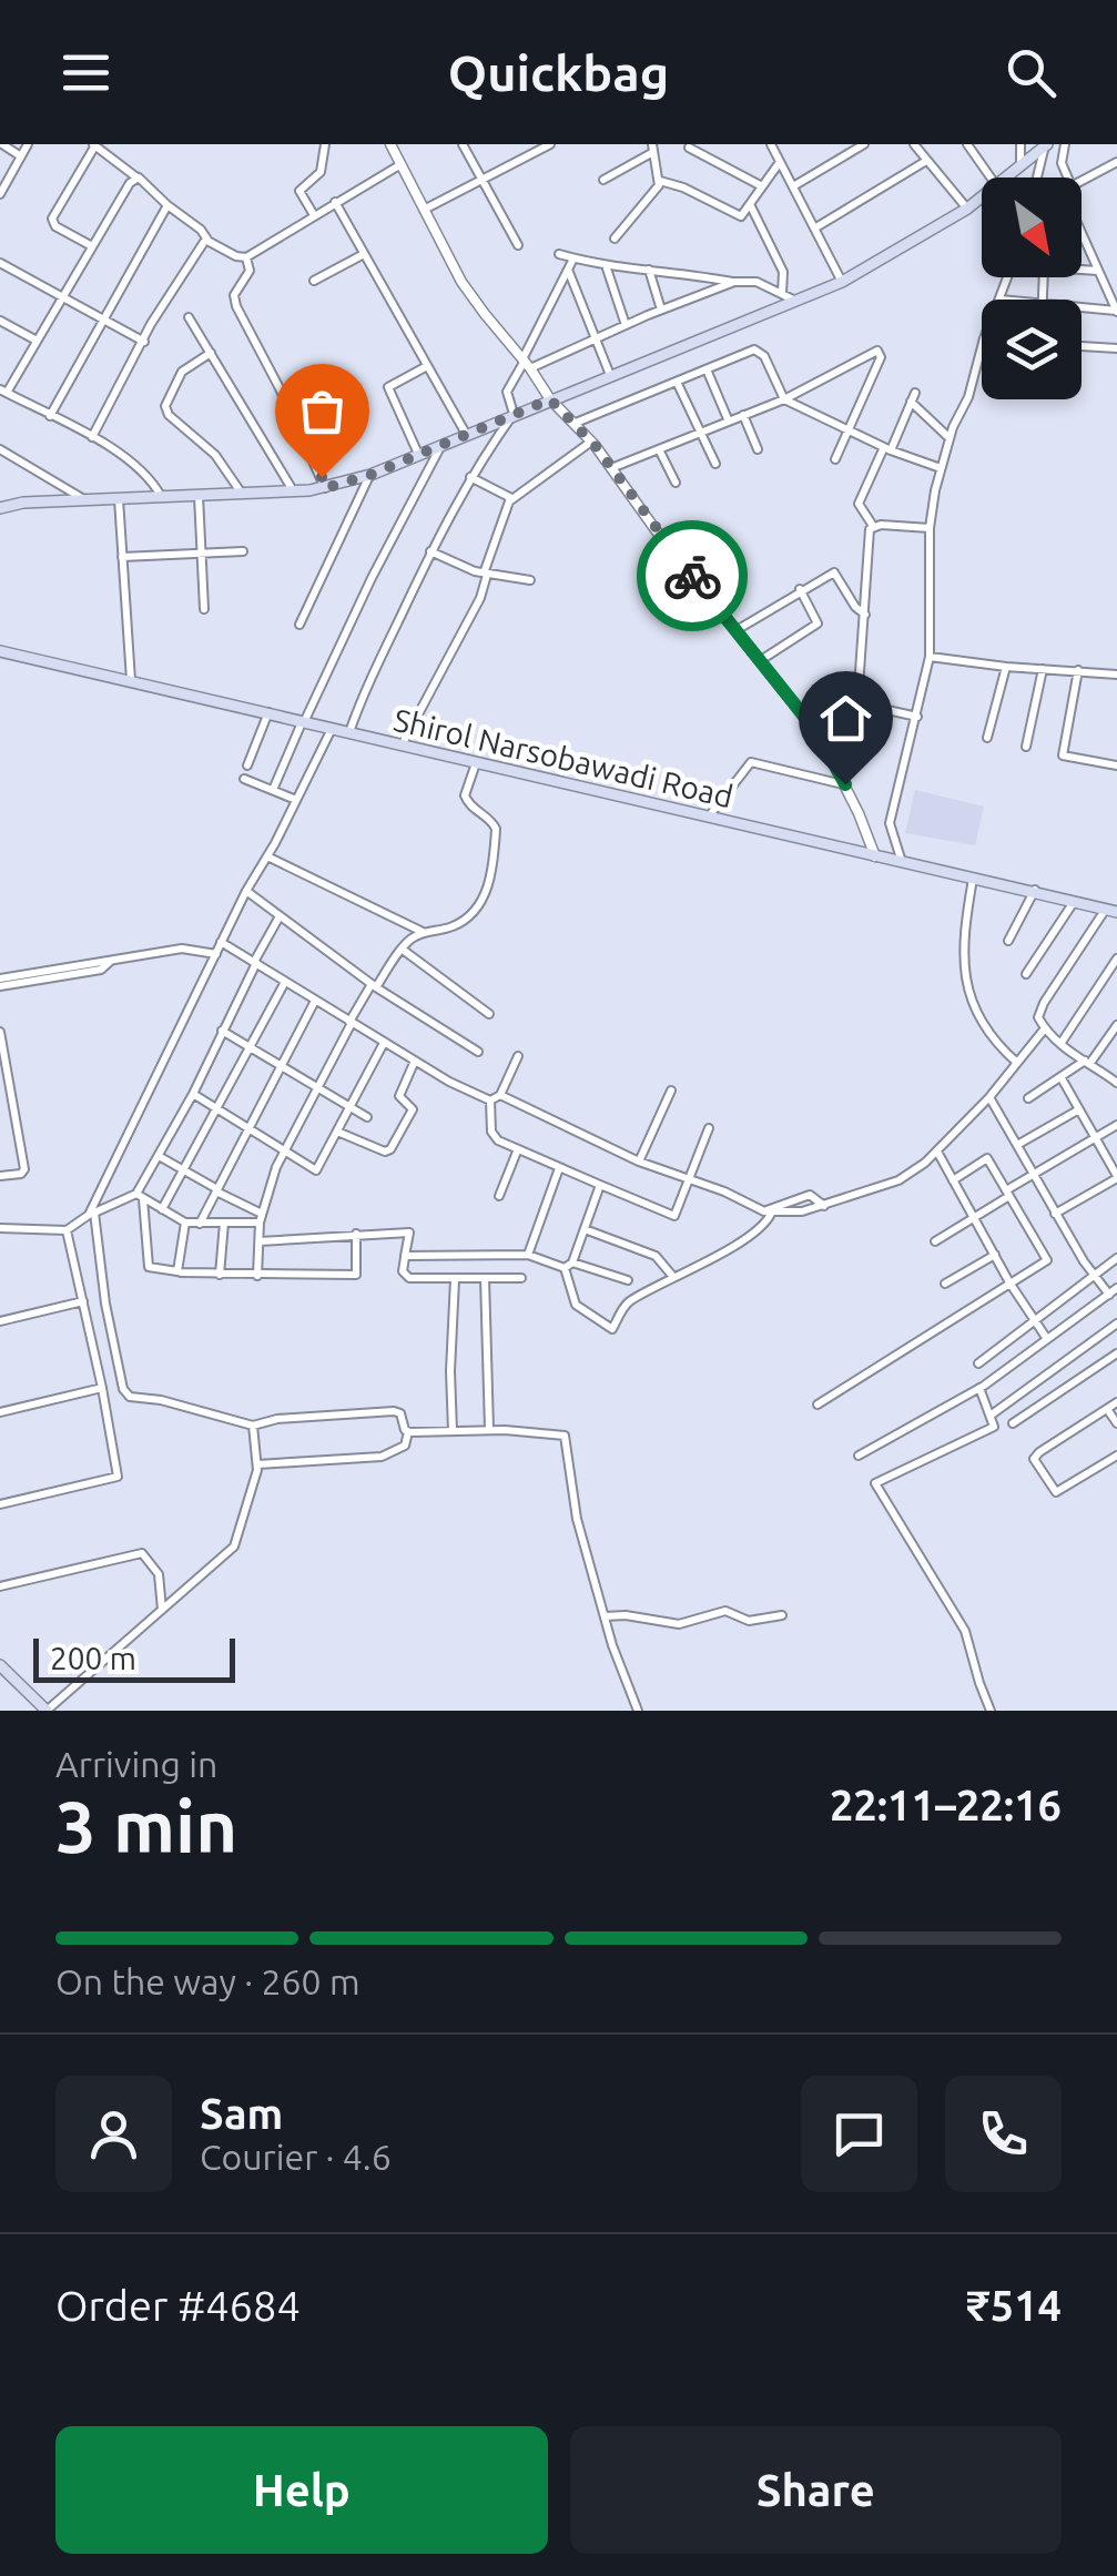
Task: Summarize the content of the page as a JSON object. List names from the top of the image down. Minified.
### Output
{"streets":{"main road":["Shirol Narsobawadi Road"]},"scale_bar":"200 m","north":"bottom right","page":{"header":"Quickbag","scale":"200 m","heading":["3 min","Arriving in","22:11–22:16"],"panel":["Sam","Courier · 4.6","Order #4684","₹514"],"bar":"On the way · 260 m","buttons":["Help","Share"]}}
